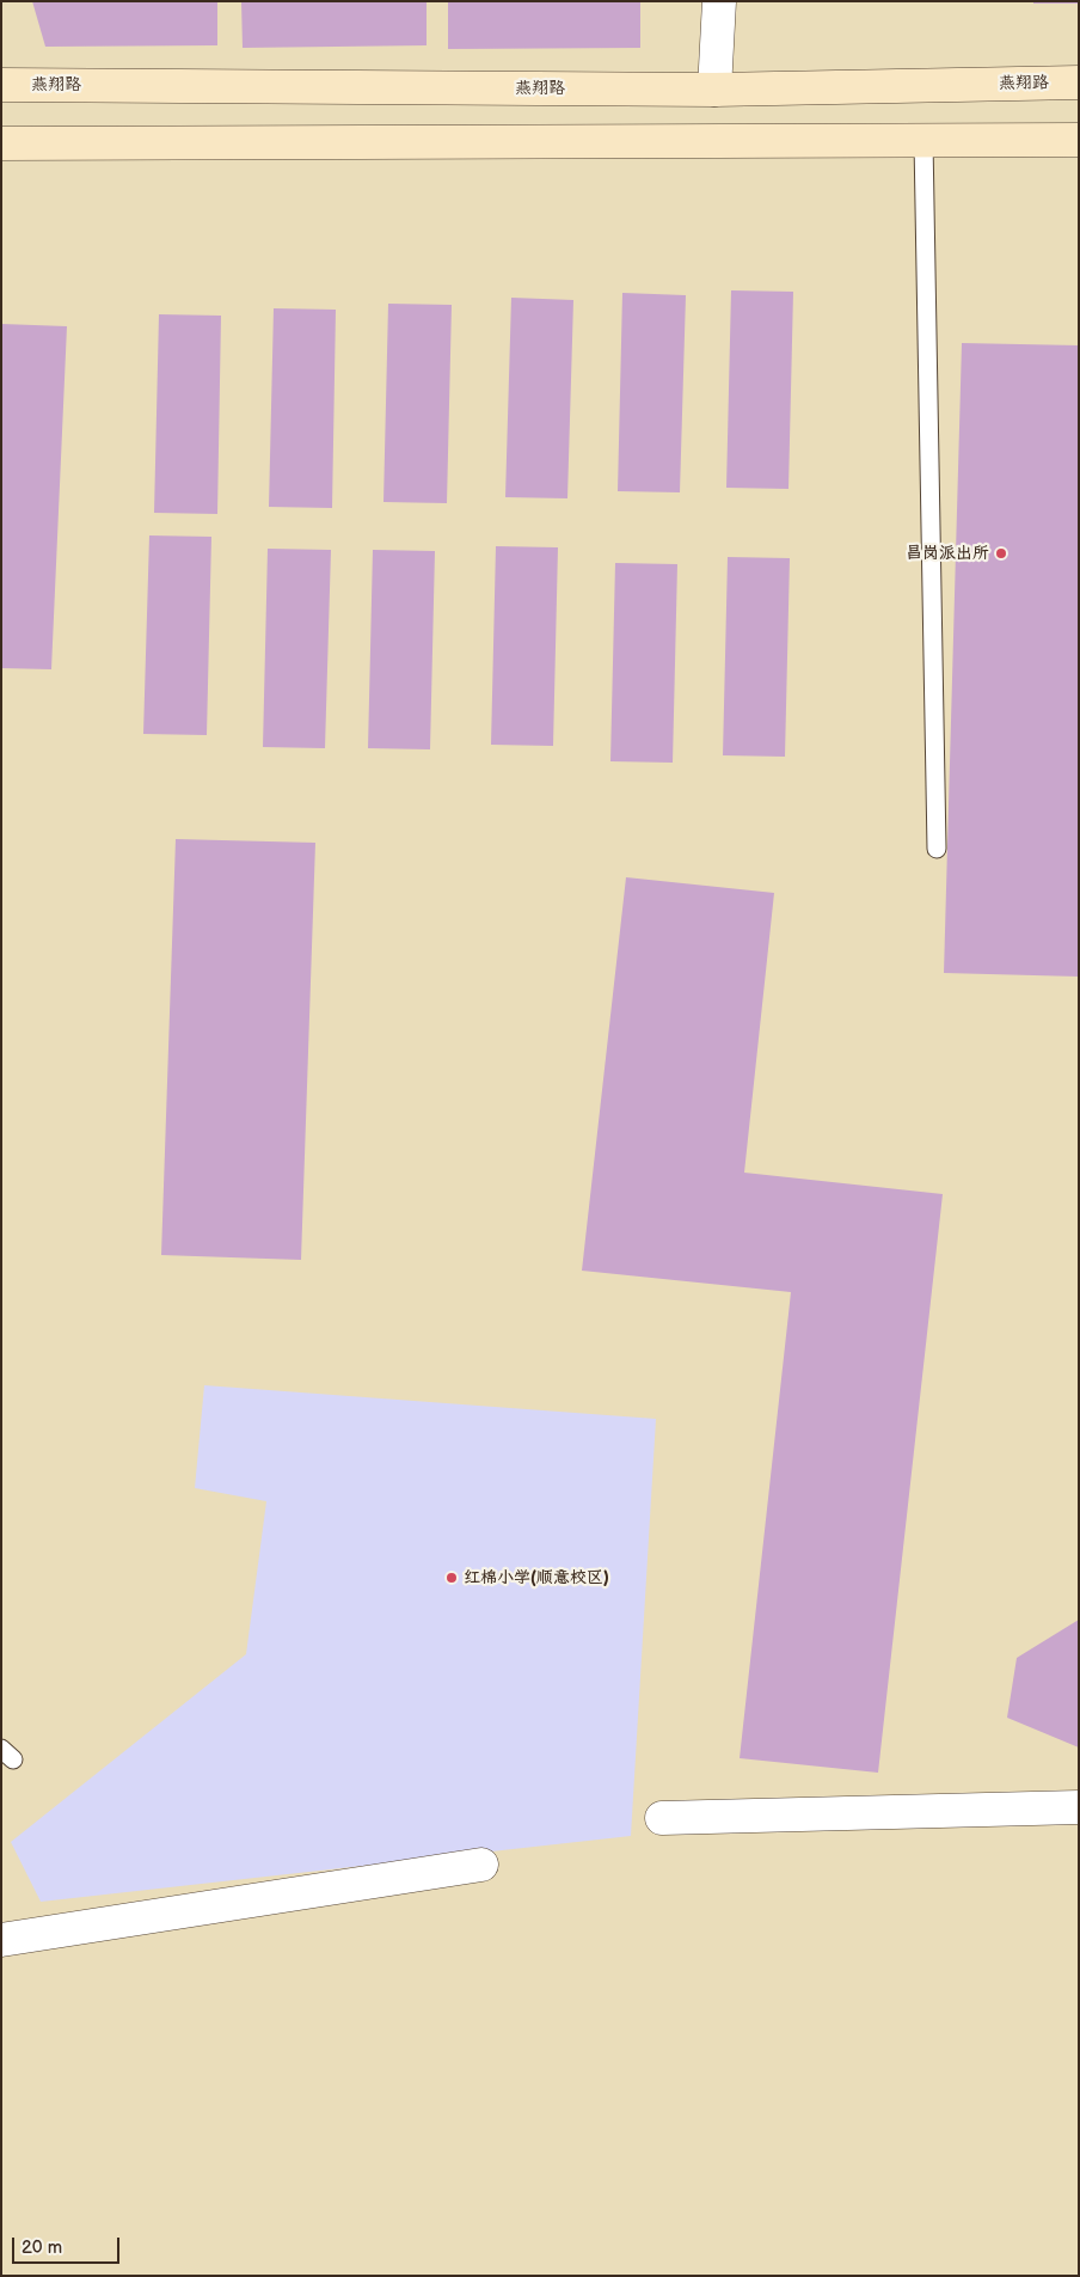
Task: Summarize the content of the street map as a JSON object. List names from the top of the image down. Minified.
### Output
{"streets":{"main road":["燕翔路"]},"places":["昌岗派出所","红棉小学(顺意校区)"],"scale_bar":"20 m"}
